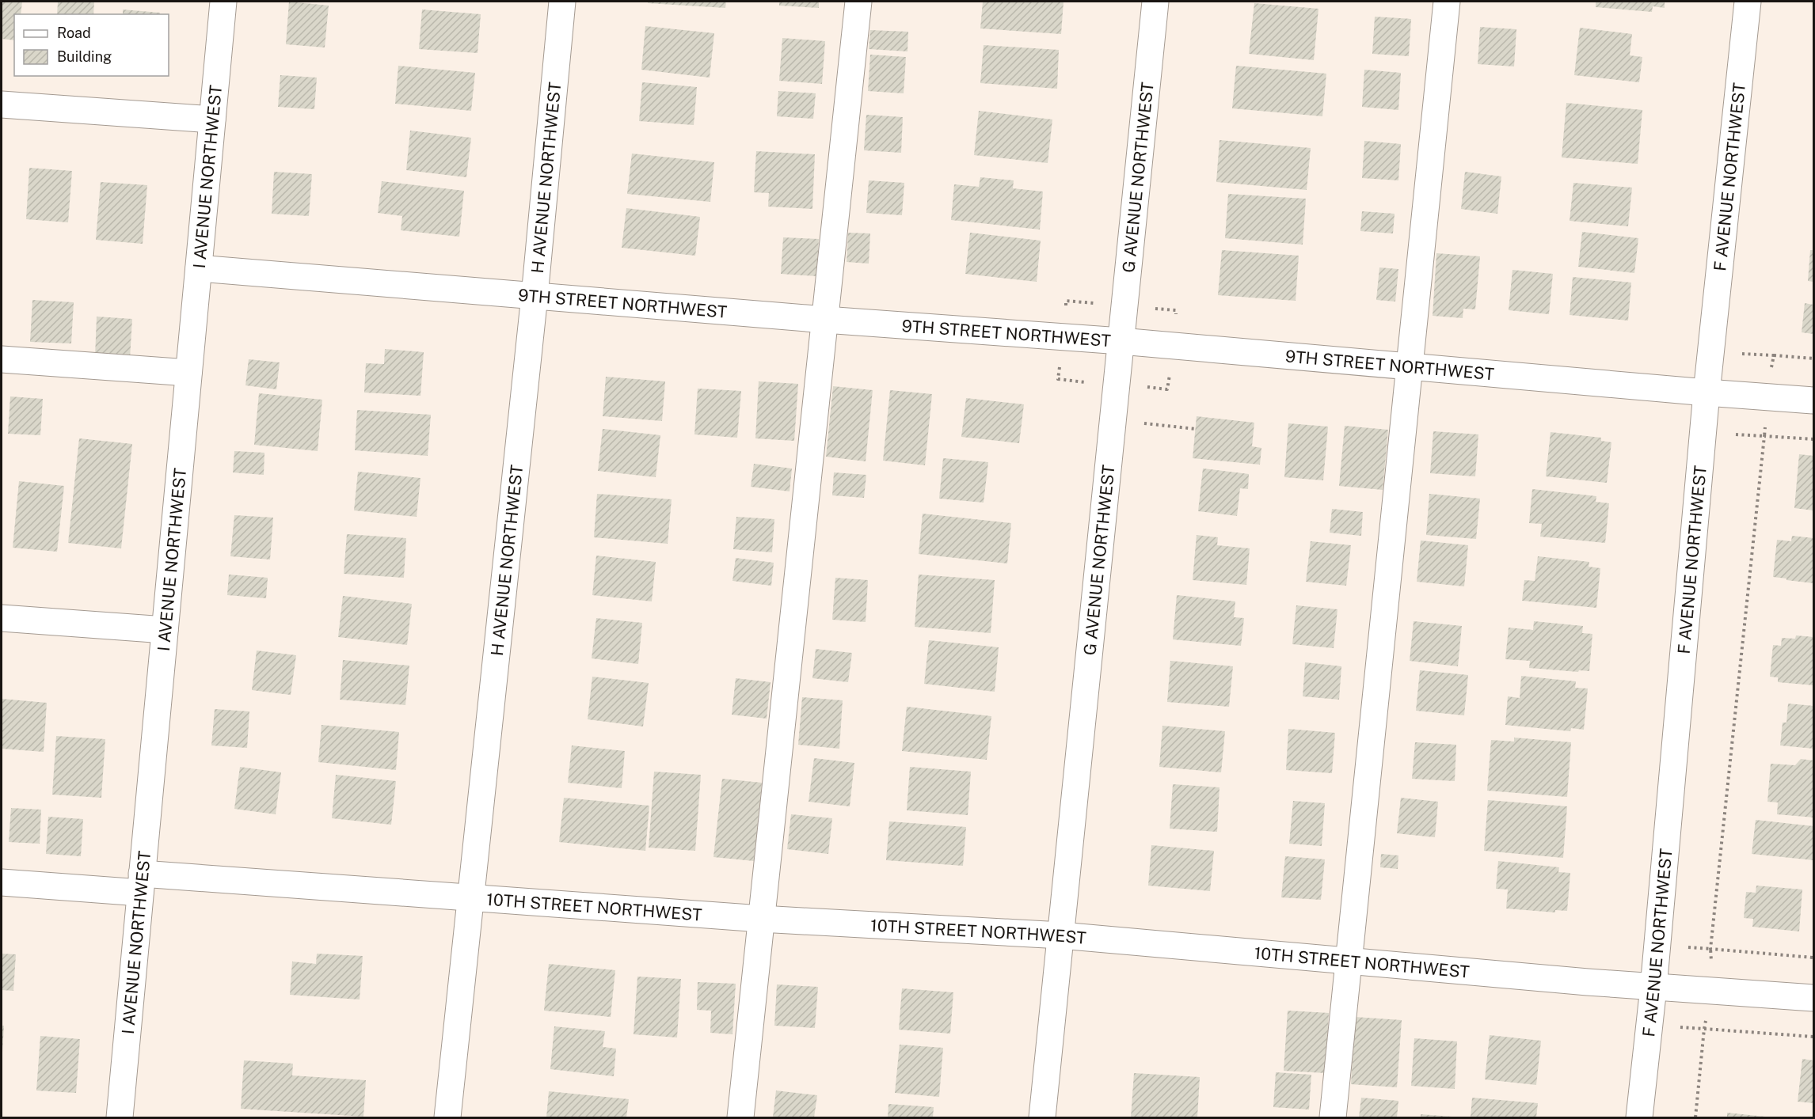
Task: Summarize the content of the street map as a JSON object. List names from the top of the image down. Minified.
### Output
{"streets":{"street":["I AVENUE NORTHWEST","G AVENUE NORTHWEST","F AVENUE NORTHWEST","H AVENUE NORTHWEST","9TH STREET NORTHWEST","10TH STREET NORTHWEST"]},"crossings":[["I AVENUE NORTHWEST","9TH STREET NORTHWEST"],["I AVENUE NORTHWEST","10TH STREET NORTHWEST"],["G AVENUE NORTHWEST","9TH STREET NORTHWEST"],["G AVENUE NORTHWEST","10TH STREET NORTHWEST"],["F AVENUE NORTHWEST","9TH STREET NORTHWEST"],["F AVENUE NORTHWEST","10TH STREET NORTHWEST"],["H AVENUE NORTHWEST","9TH STREET NORTHWEST"],["H AVENUE NORTHWEST","10TH STREET NORTHWEST"]],"legend":["Road","Building"]}
